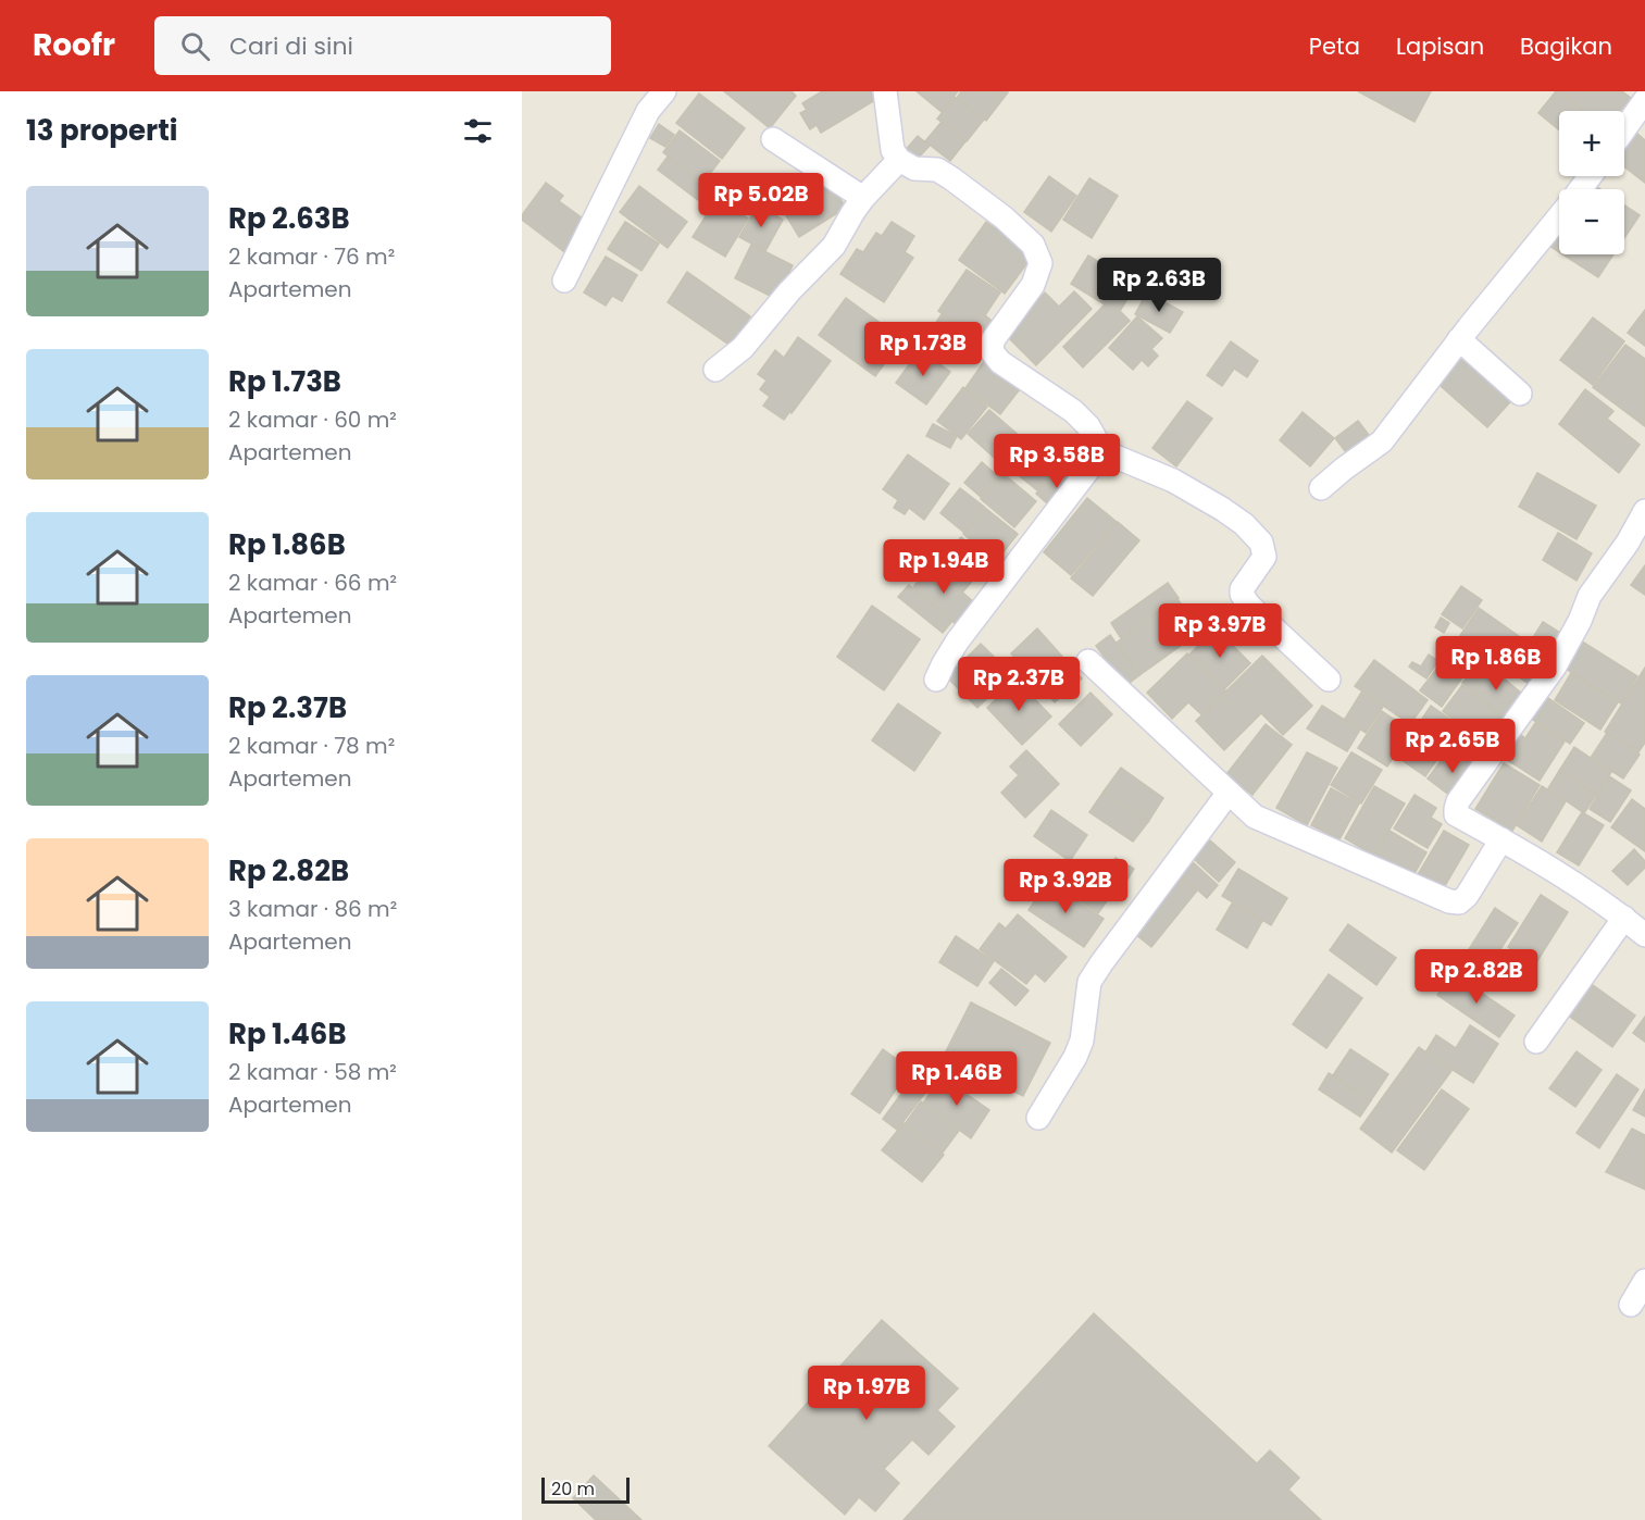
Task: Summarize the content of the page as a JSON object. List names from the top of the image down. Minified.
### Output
{"scale_bar":"20 m","page":{"header":"Roofr","search":"Cari di sini","nav":["Peta","Lapisan","Bagikan"],"heading":"13 properti","map_buttons":["+","−"],"list":[{"name":"Rp 2.63B","note":"2 kamar · 76 m² · Apartemen"},{"name":"Rp 1.73B","note":"2 kamar · 60 m² · Apartemen"},{"name":"Rp 1.86B","note":"2 kamar · 66 m² · Apartemen"},{"name":"Rp 2.37B","note":"2 kamar · 78 m² · Apartemen"},{"name":"Rp 2.82B","note":"3 kamar · 86 m² · Apartemen"},{"name":"Rp 1.46B","note":"2 kamar · 58 m² · Apartemen"}],"price":["Rp 5.02B","Rp 2.63B","Rp 1.73B","Rp 3.58B","Rp 1.94B","Rp 3.97B","Rp 1.86B","Rp 2.37B","Rp 2.65B","Rp 3.92B","Rp 2.82B","Rp 1.46B","Rp 1.97B"],"scale":"20 m"}}
